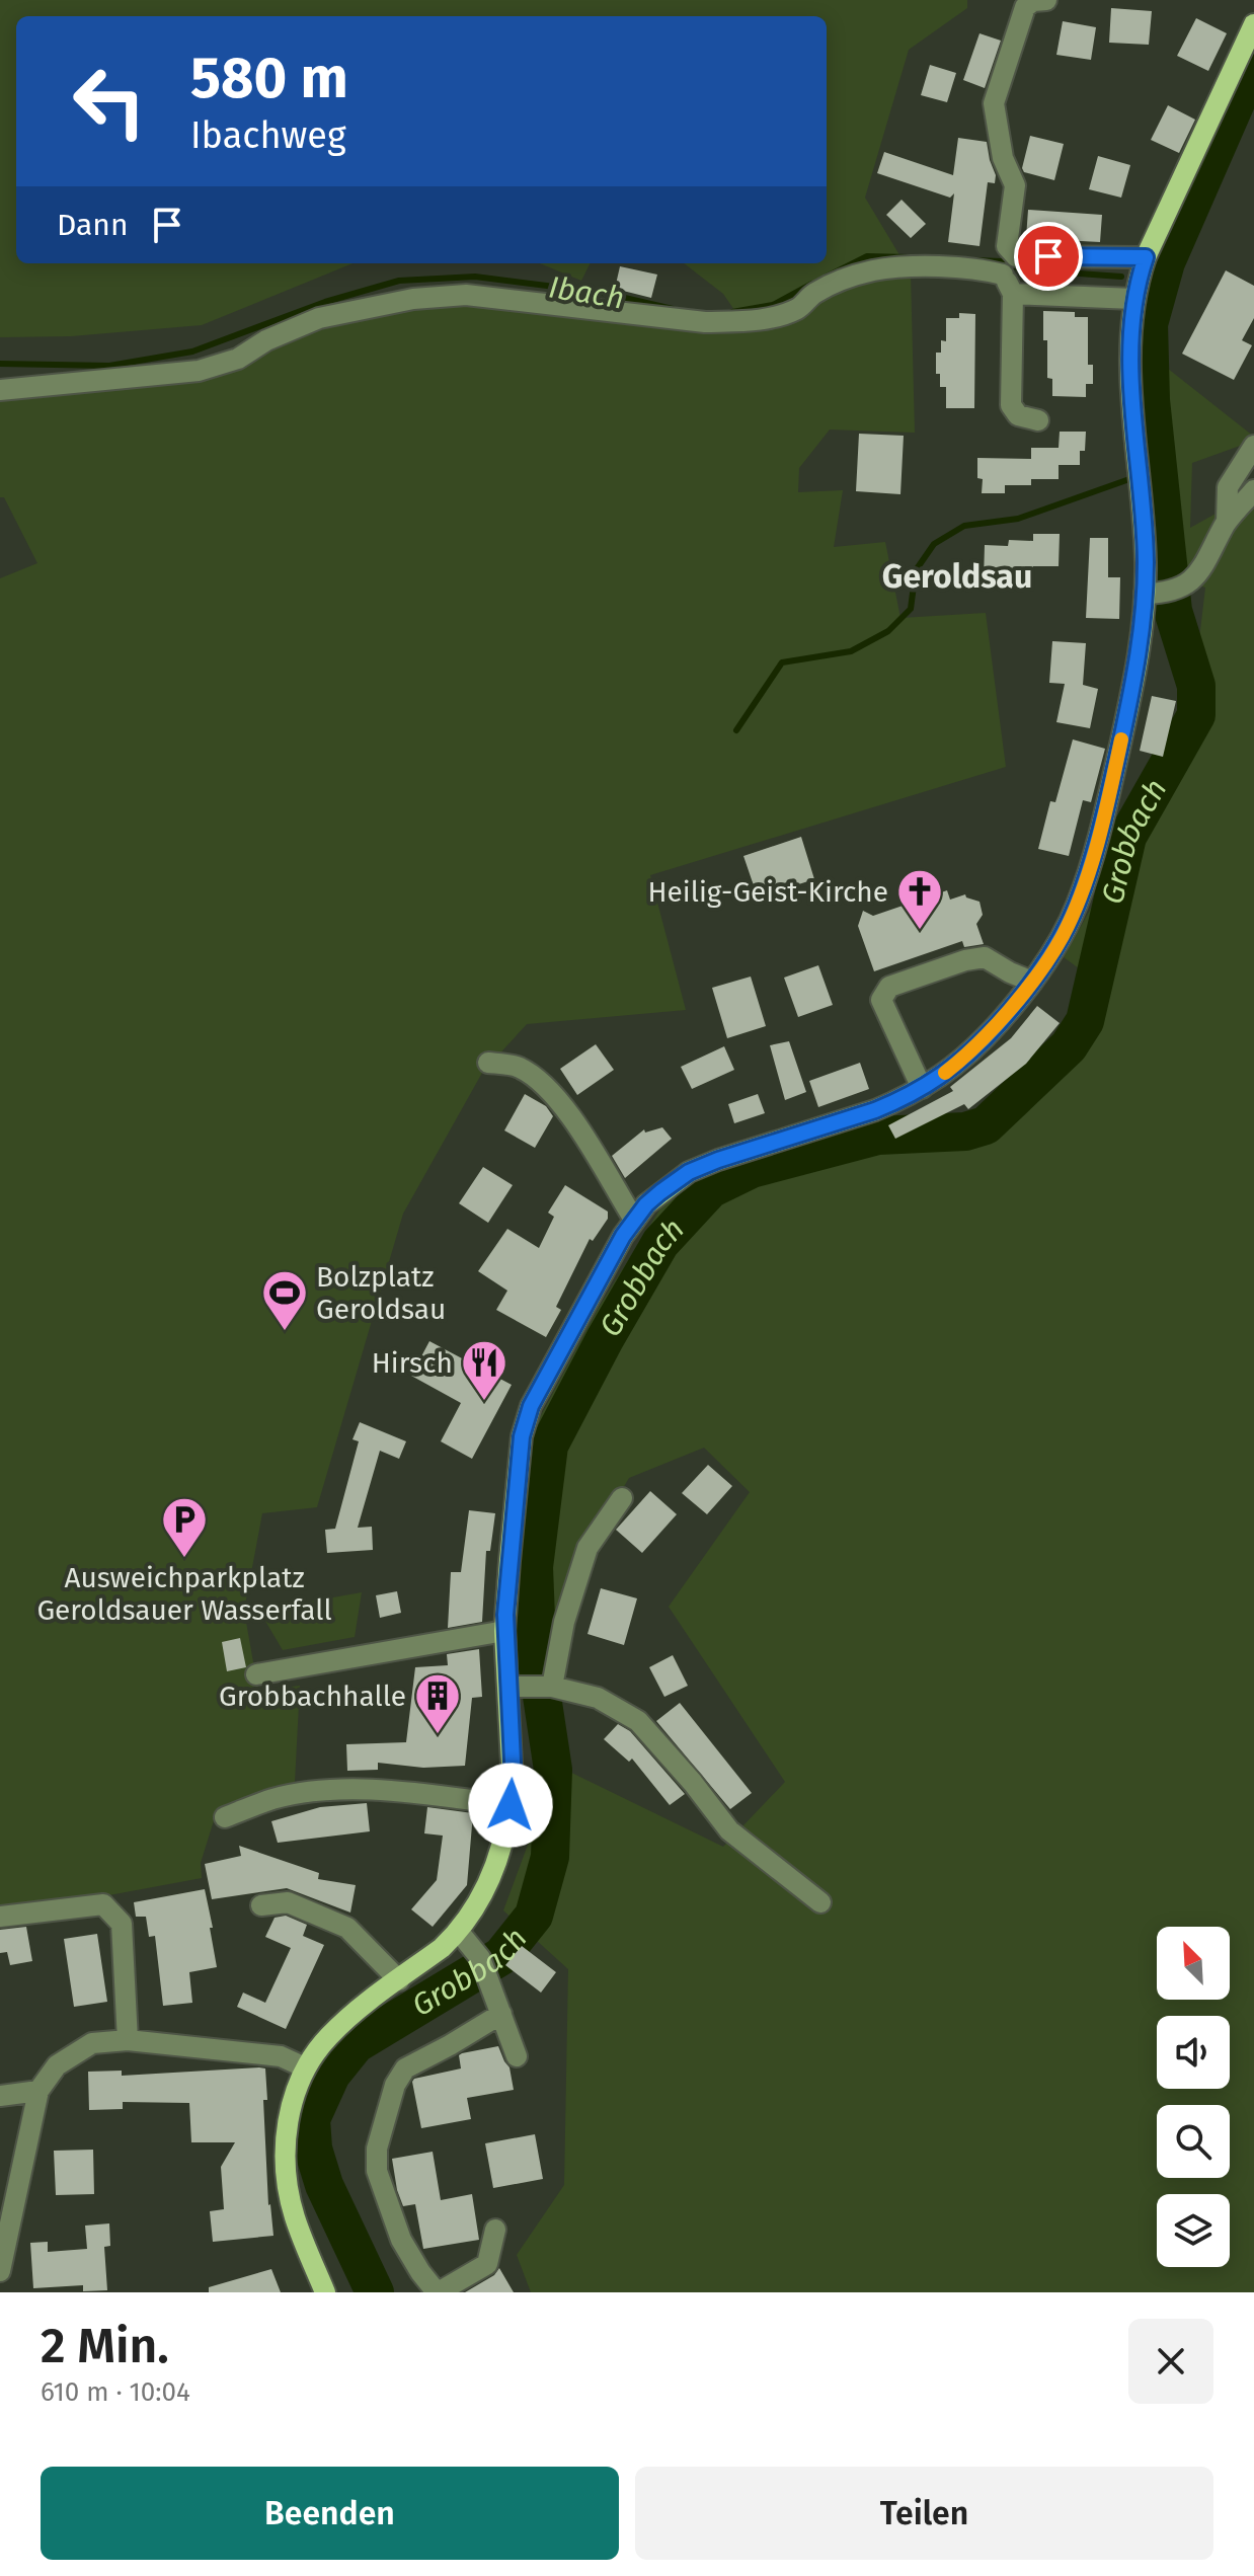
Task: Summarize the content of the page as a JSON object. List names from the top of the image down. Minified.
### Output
{"districts":["Geroldsau"],"water":["Ibach","Grobbach"],"places":{"church":["Heilig-Geist-Kirche"],"sports":["Bolzplatz Geroldsau"],"restaurant":["Hirsch"],"parking":["Ausweichparkplatz Geroldsauer Wasserfall"],"building":["Grobbachhalle"]},"north":"top left","page":{"turn":["580 m","Ibachweg"],"then":"Dann","heading":["2 Min.","610 m · 10:04"],"buttons":["Beenden","Teilen"]}}
